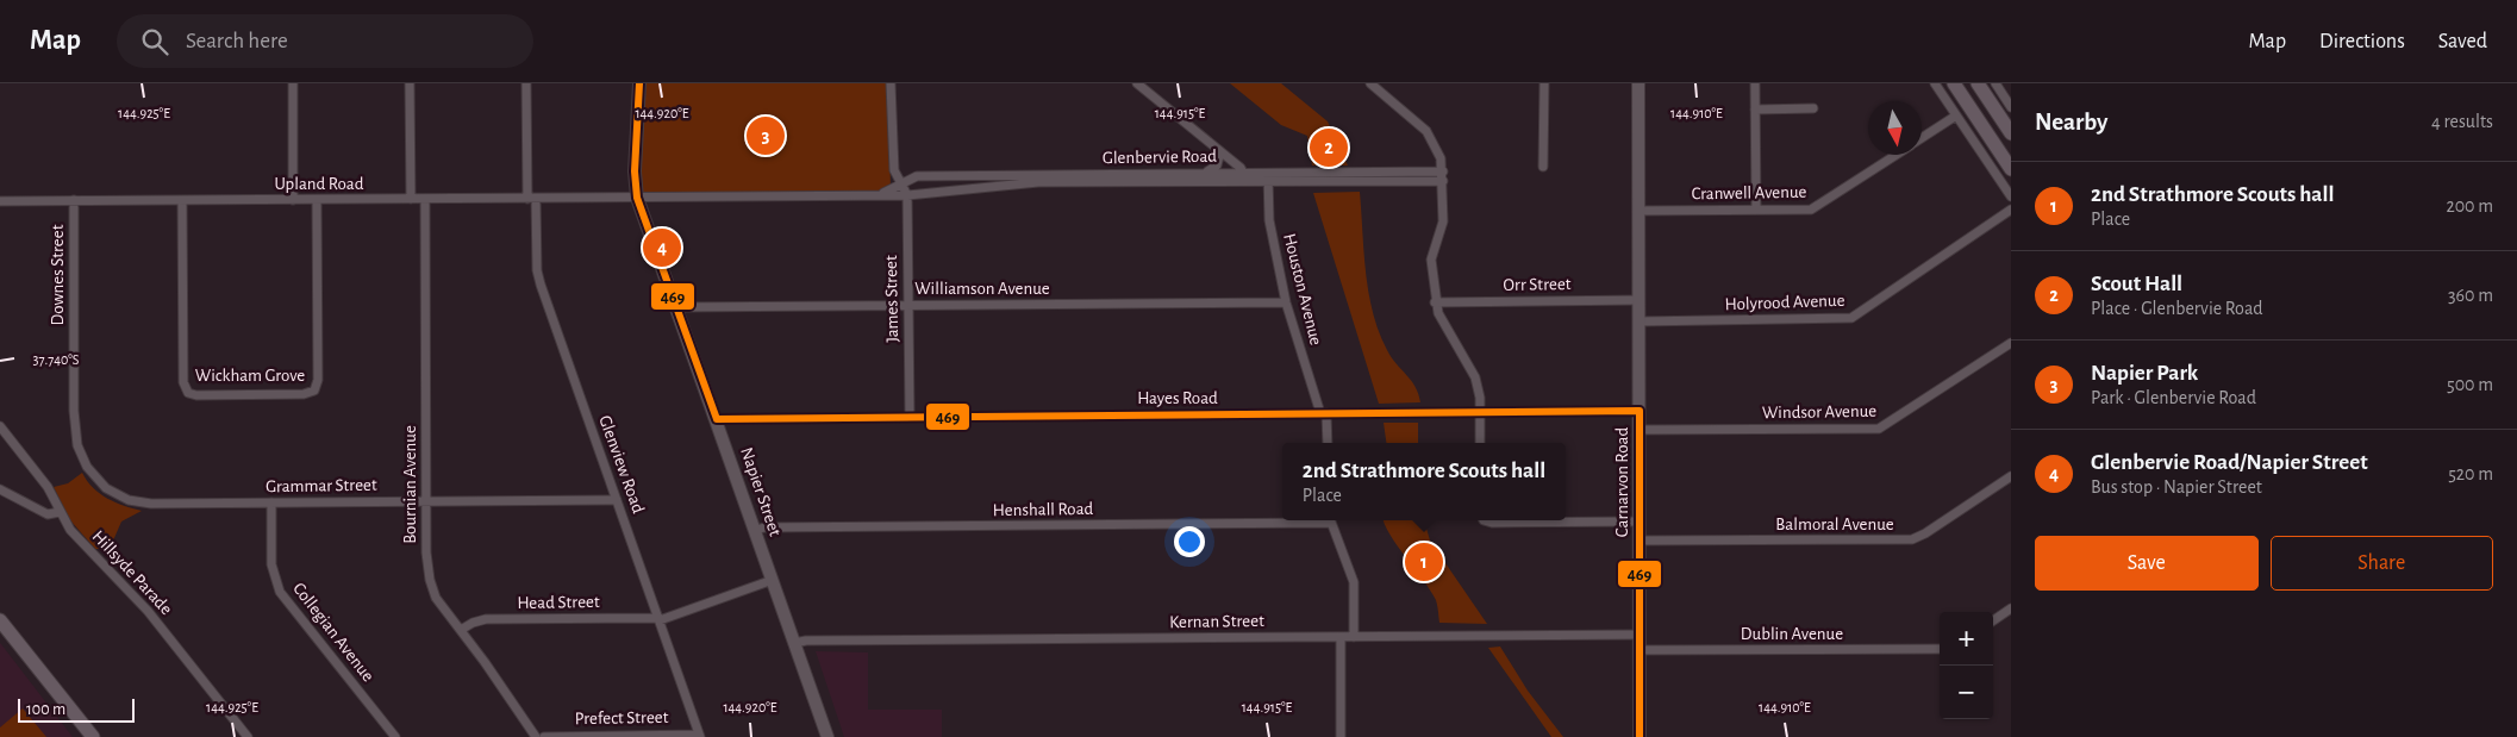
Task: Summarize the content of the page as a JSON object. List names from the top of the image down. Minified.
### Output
{"streets":{"street":["Glenbervie Road","Upland Road","Cranwell Avenue","Downes Street","Orr Street","Williamson Avenue","Houston Avenue","James Street","Holyrood Avenue","Wickham Grove","Hayes Road","Windsor Avenue","Glenview Road","Carnarvon Road","Bournian Avenue","Grammar Street","Napier Street","Henshall Road","Balmoral Avenue","Hillsyde Parade","Head Street","Kernan Street","Collegian Avenue","Dublin Avenue","Prefect Street"]},"crossings":[["Glenbervie Road","Upland Road"],["Glenbervie Road","Houston Avenue"],["Glenbervie Road","James Street"],["Glenbervie Road","Napier Street"],["Upland Road","Downes Street"],["Upland Road","Wickham Grove"],["Upland Road","Glenview Road"],["Upland Road","Bournian Avenue"],["Upland Road","Napier Street"],["Cranwell Avenue","Carnarvon Road"],["Downes Street","Grammar Street"],["Orr Street","Carnarvon Road"],["Williamson Avenue","Houston Avenue"],["Williamson Avenue","James Street"],["Williamson Avenue","Napier Street"],["Houston Avenue","Hayes Road"],["James Street","Hayes Road"],["Holyrood Avenue","Carnarvon Road"],["Hayes Road","Carnarvon Road"],["Hayes Road","Napier Street"],["Windsor Avenue","Carnarvon Road"],["Glenview Road","Grammar Street"],["Glenview Road","Head Street"],["Glenview Road","Prefect Street"],["Carnarvon Road","Balmoral Avenue"],["Carnarvon Road","Kernan Street"],["Carnarvon Road","Dublin Avenue"],["Bournian Avenue","Grammar Street"],["Bournian Avenue","Head Street"],["Grammar Street","Collegian Avenue"],["Napier Street","Henshall Road"],["Napier Street","Head Street"],["Napier Street","Kernan Street"]],"lines":["transit line 469"],"scale_bar":"100 m","north":"bottom","page":{"header":"Map","search":"Search here","nav":["Map","Directions","Saved"],"heading":["Nearby","4 results"],"pins":["3","2","4","1"],"list":[{"mark":"1","name":"2nd Strathmore Scouts hall","note":"Place","value":"200 m"},{"mark":"2","name":"Scout Hall","note":"Place · Glenbervie Road","value":"360 m"},{"mark":"3","name":"Napier Park","note":"Park · Glenbervie Road","value":"500 m"},{"mark":"4","name":"Glenbervie Road/Napier Street","note":"Bus stop · Napier Street","value":"520 m"}],"popup":["2nd Strathmore Scouts hall","Place"],"buttons":["Save","Share"],"map_buttons":["+","−"],"scale":"100 m"},"coordinates":["144.925°E","144.920°E","144.915°E","144.910°E","37.740°S"]}
